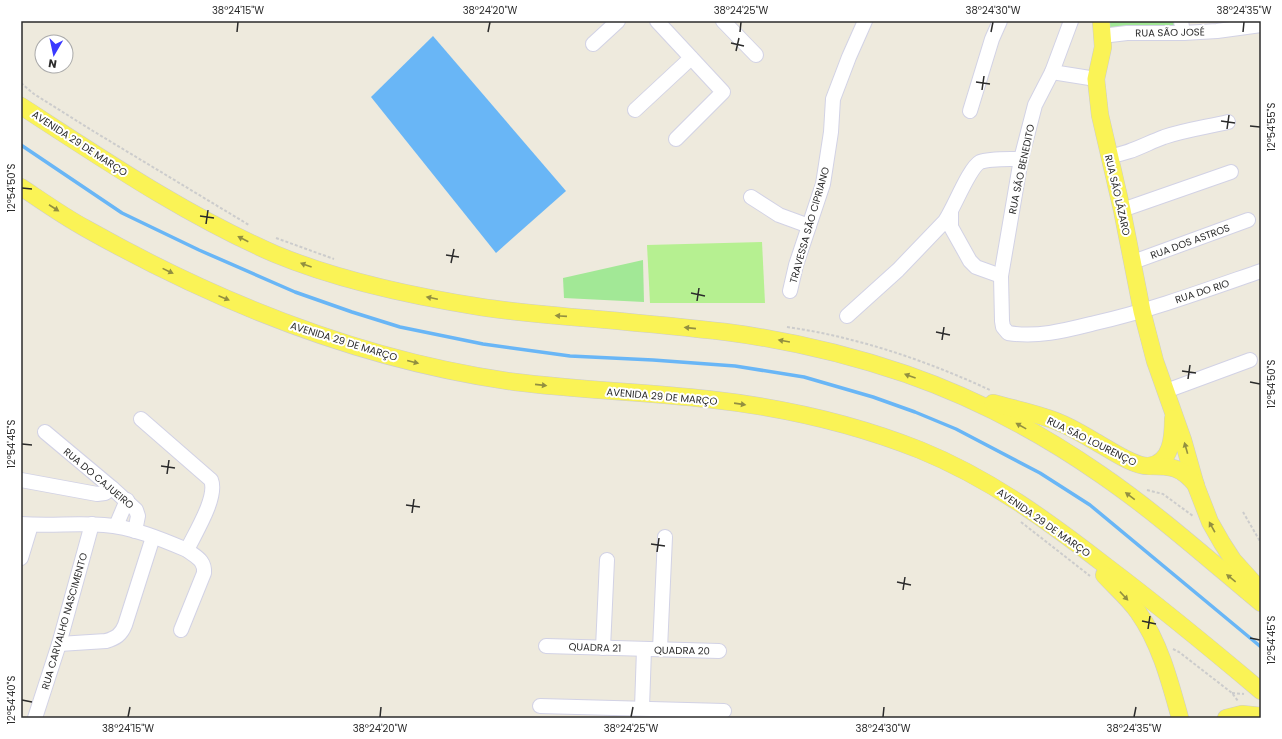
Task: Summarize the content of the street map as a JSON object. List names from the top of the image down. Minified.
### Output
{"streets":{"main road":["AVENIDA 29 DE MARÇO","RUA SÃO LÁZARO","RUA SÃO LOURENÇO"],"street":["RUA SÃO JOSÉ","RUA SÃO BENEDITO","TRAVESSA SÃO CIPRIANO","RUA DOS ASTROS","RUA DO RIO","RUA DO CAJUEIRO","RUA CARVALHO NASCIMENTO","QUADRA 21","QUADRA 20"]},"crossings":[["RUA SÃO JOSÉ","RUA SÃO LÁZARO"],["AVENIDA 29 DE MARÇO","RUA SÃO LOURENÇO"],["RUA SÃO BENEDITO","RUA SÃO LÁZARO"],["RUA SÃO BENEDITO","RUA DO RIO"],["RUA SÃO BENEDITO","RUA SÃO LOURENÇO"],["RUA SÃO LÁZARO","RUA DOS ASTROS"],["RUA SÃO LÁZARO","RUA DO RIO"],["RUA SÃO LÁZARO","RUA SÃO LOURENÇO"],["RUA DO RIO","RUA SÃO LOURENÇO"],["QUADRA 21","QUADRA 20"]],"north":"bottom","coordinates":["38°24'15\"W","38°24'20\"W","38°24'25\"W","38°24'30\"W","38°24'35\"W","12°54'55\"S","12°54'50\"S","12°54'45\"S","12°54'40\"S"]}
